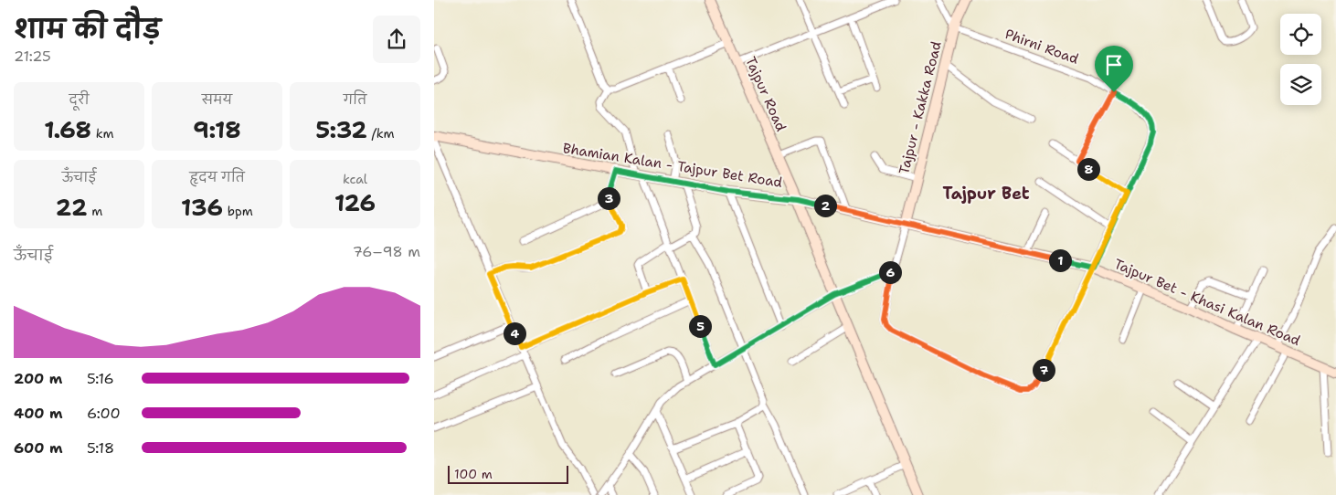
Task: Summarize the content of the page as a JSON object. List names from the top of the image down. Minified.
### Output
{"streets":{"street":["Phirni Road","Tajpur Road","Tajpur - Kakka Road","Bhamian Kalan - Tajpur Bet Road","Tajpur Bet - Khasi Kalan Road"]},"crossings":[["Phirni Road","Tajpur - Kakka Road"],["Phirni Road","Bhamian Kalan - Tajpur Bet Road"],["Phirni Road","Tajpur Bet - Khasi Kalan Road"],["Tajpur Road","Bhamian Kalan - Tajpur Bet Road"],["Tajpur - Kakka Road","Bhamian Kalan - Tajpur Bet Road"],["Tajpur - Kakka Road","Tajpur Bet - Khasi Kalan Road"],["Bhamian Kalan - Tajpur Bet Road","Tajpur Bet - Khasi Kalan Road"]],"districts":["Tajpur Bet"],"scale_bar":"100 m","page":{"heading":["शाम की दौड़","21:25"],"stats":[["दूरी","1.68 km"],["समय","9:18"],["गति","5:32 /km"],["ऊँचाई","22 m"],["हृदय गति","136 bpm"],["kcal","126"]],"pins":["8","3","2","1","6","5","4","7"],"chart":["ऊँचाई","76–98 m"],"list":[{"name":"200 m","note":"5:16"},{"name":"400 m","note":"6:00"},{"name":"600 m","note":"5:18"}],"scale":"100 m"}}
